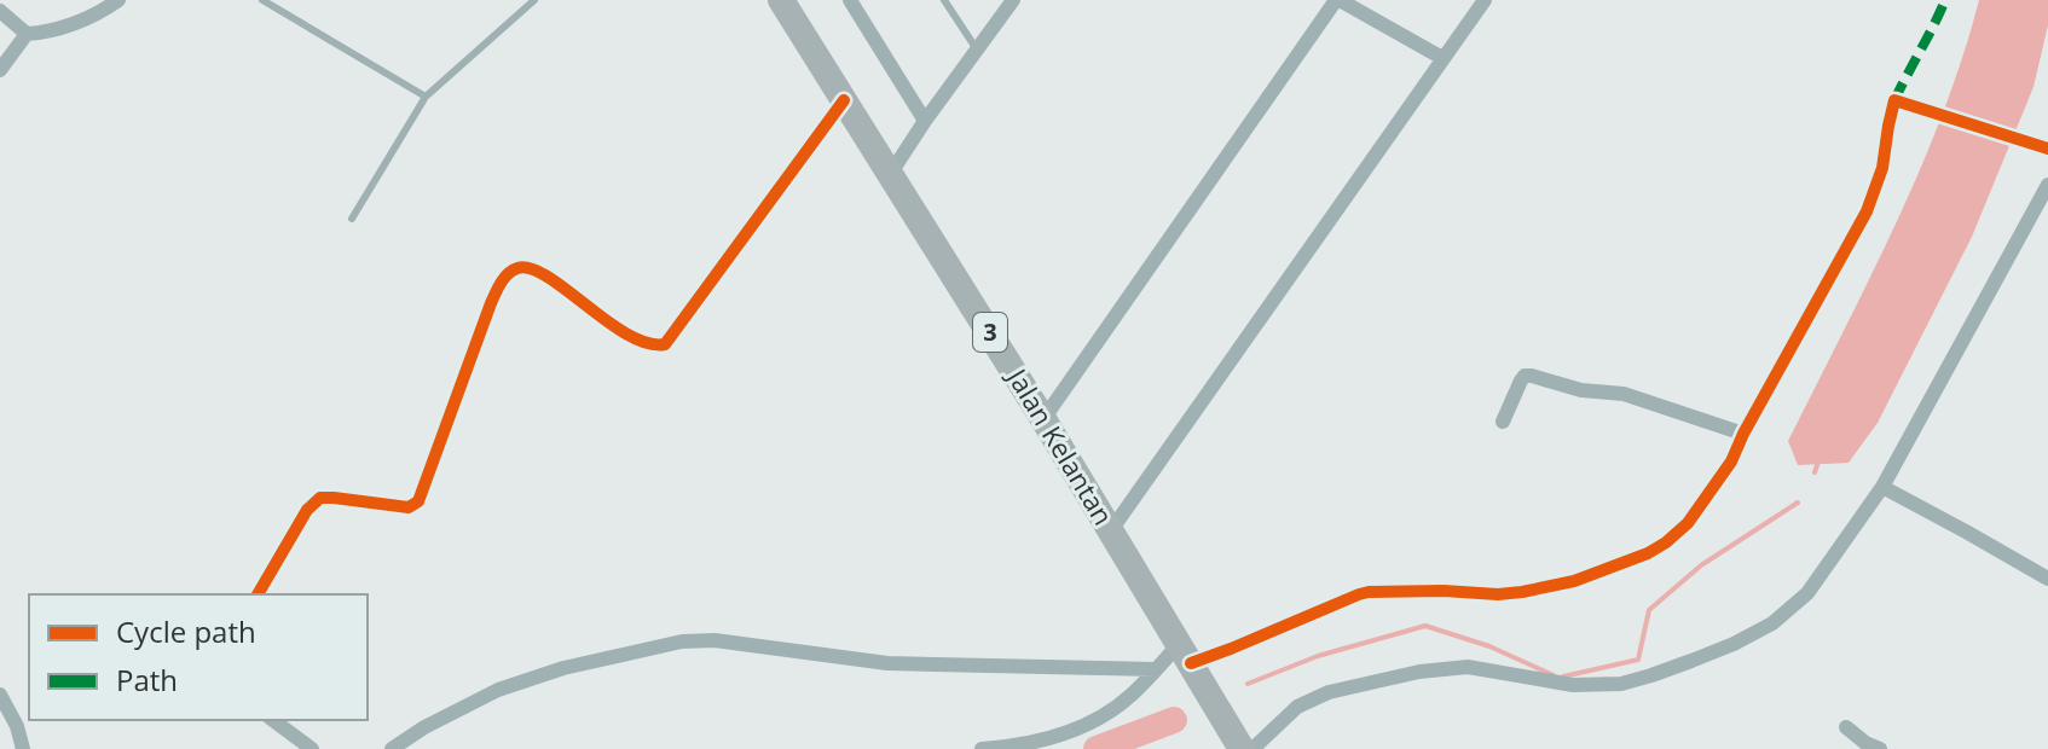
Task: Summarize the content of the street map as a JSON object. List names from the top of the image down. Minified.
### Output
{"streets":{"highway":["3","Jalan Kelantan"]},"legend":["Cycle path","Path"]}
